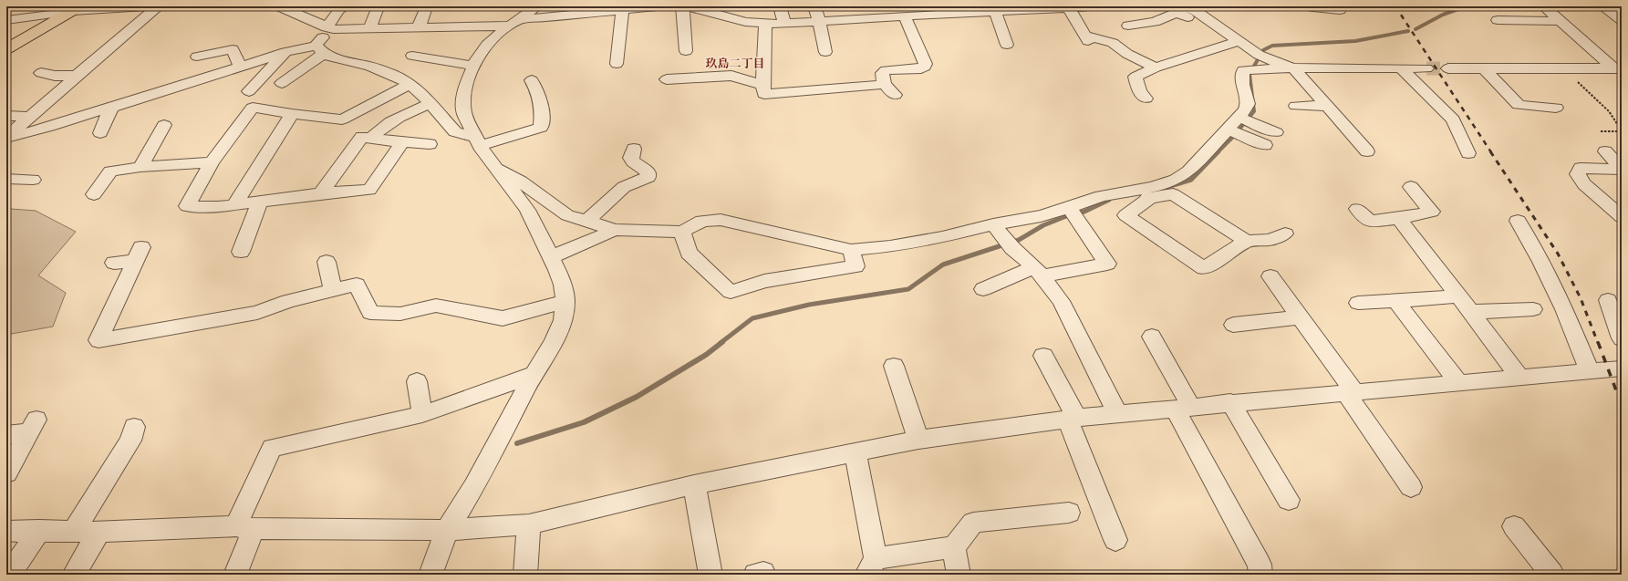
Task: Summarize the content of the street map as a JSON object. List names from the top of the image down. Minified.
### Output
{"districts":["玖島二丁目"]}
